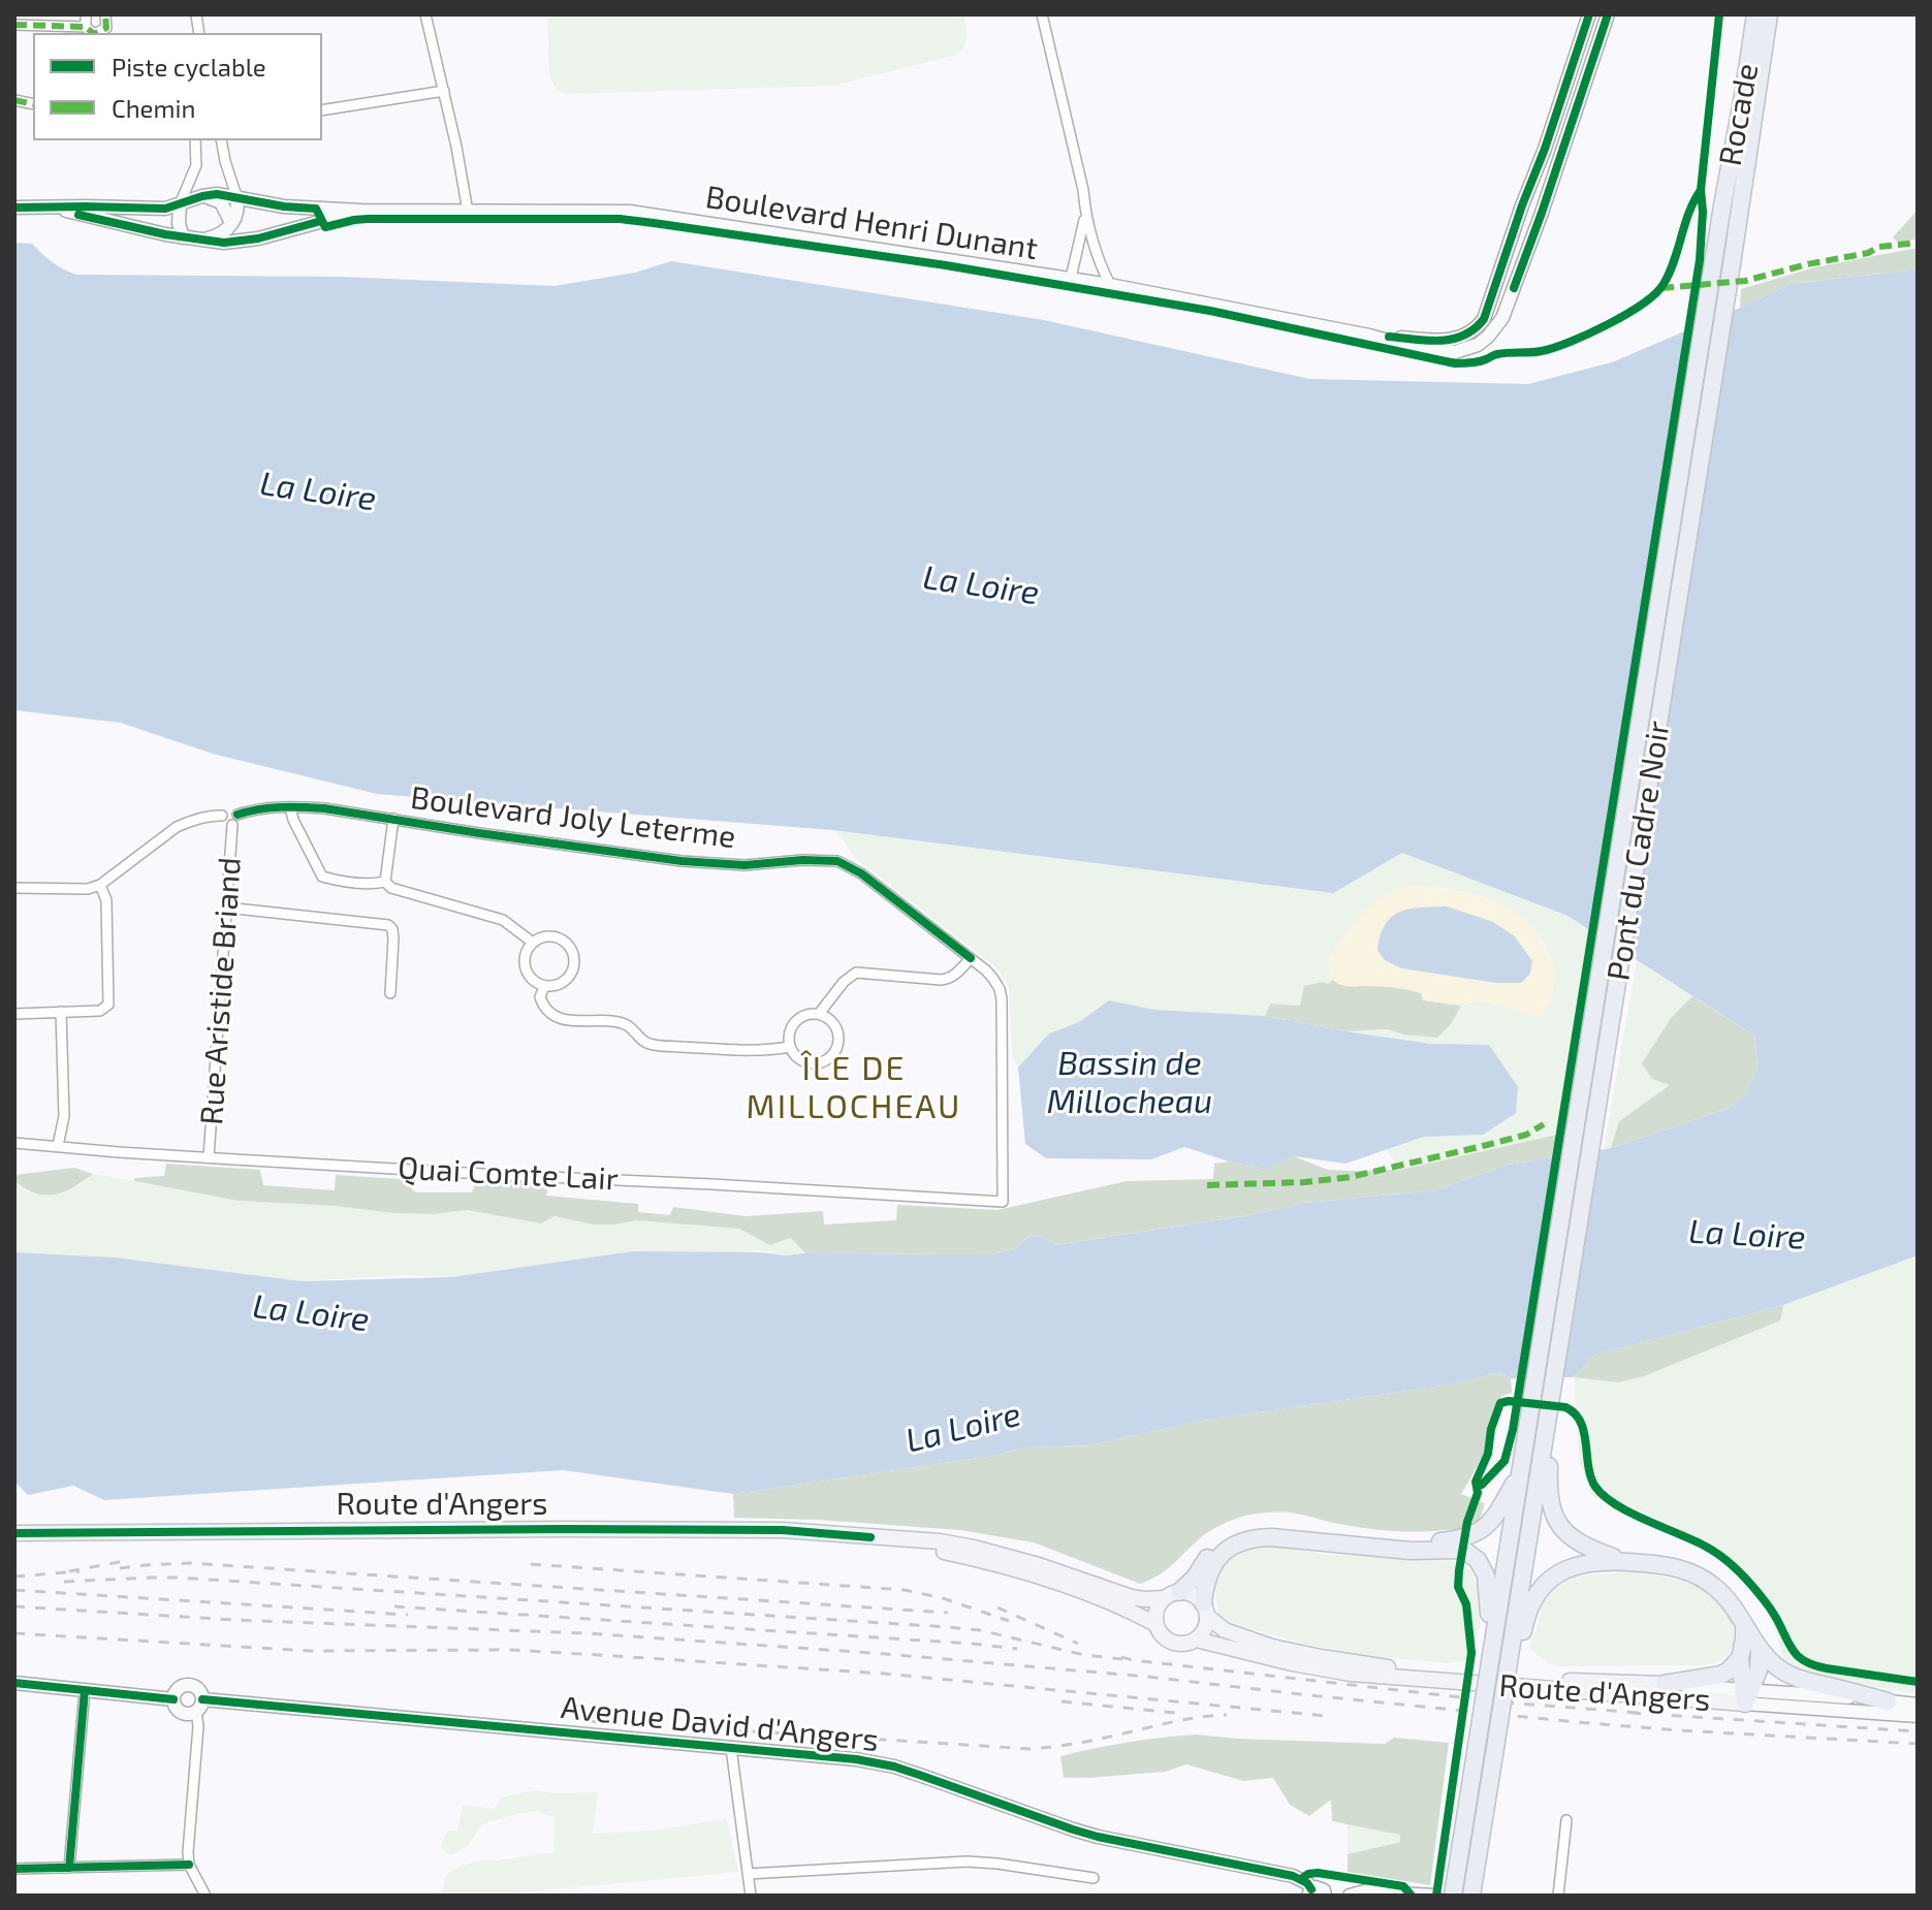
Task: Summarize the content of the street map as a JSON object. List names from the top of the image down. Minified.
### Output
{"streets":{"highway":["Rocade","Pont du Cadre Noir"],"main road":["Boulevard Henri Dunant","Route d'Angers","Avenue David d'Angers"],"street":["Boulevard Joly Leterme","Rue Aristide Briand","Quai Comte Lair"]},"crossings":[["Rocade","Pont du Cadre Noir"],["Boulevard Joly Leterme","Rue Aristide Briand"],["Boulevard Joly Leterme","Quai Comte Lair"],["Rue Aristide Briand","Quai Comte Lair"]],"districts":["ÎLE DE MILLOCHEAU"],"water":["La Loire","Bassin de Millocheau"],"legend":["Piste cyclable","Chemin"]}
